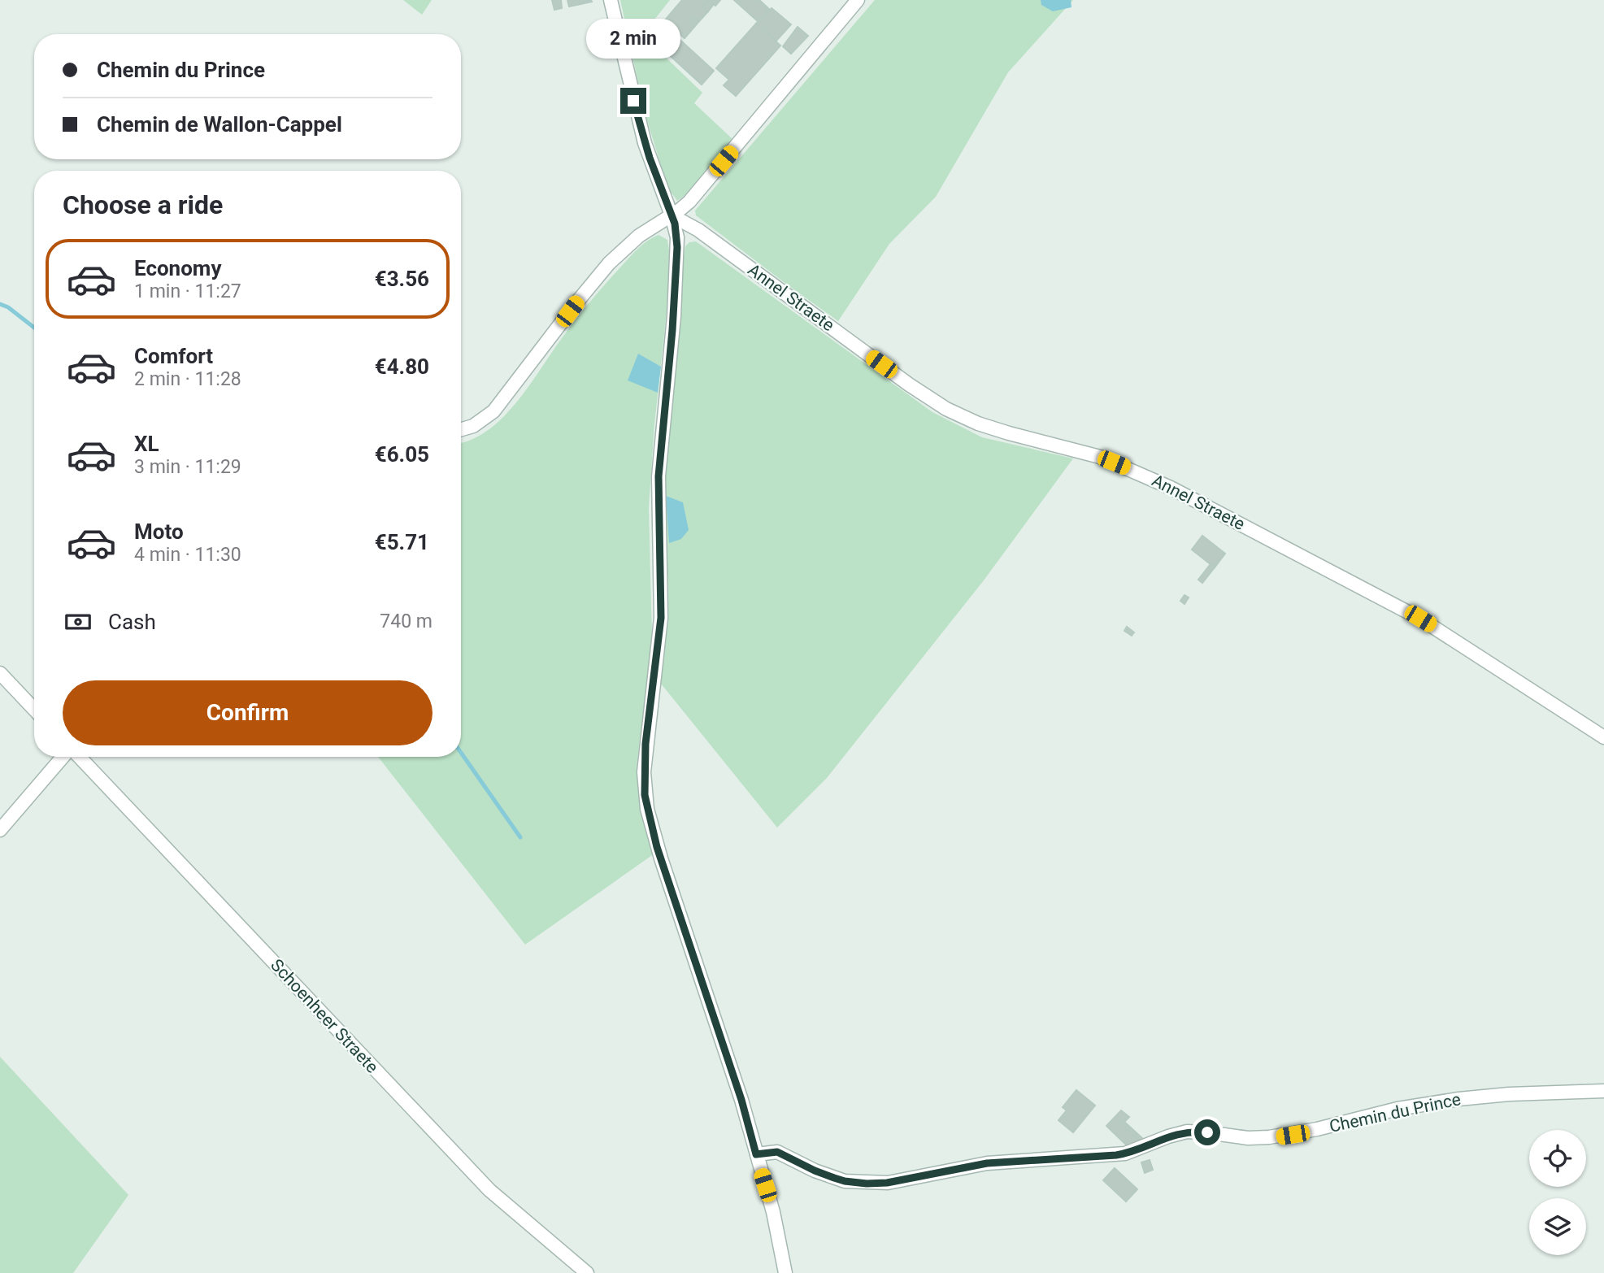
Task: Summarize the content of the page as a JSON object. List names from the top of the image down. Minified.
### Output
{"streets":{"street":["Annel Straete","Schoenheer Straete","Chemin du Prince"]},"page":{"bubble":"2 min","banner":["Chemin du Prince","Chemin de Wallon-Cappel"],"heading":"Choose a ride","list":[{"name":"Economy","note":"1 min · 11:27","value":"€3.56"},{"name":"Comfort","note":"2 min · 11:28","value":"€4.80"},{"name":"XL","note":"3 min · 11:29","value":"€6.05"},{"name":"Moto","note":"4 min · 11:30","value":"€5.71"}],"pay":["Cash","740 m"],"buttons":"Confirm"}}
